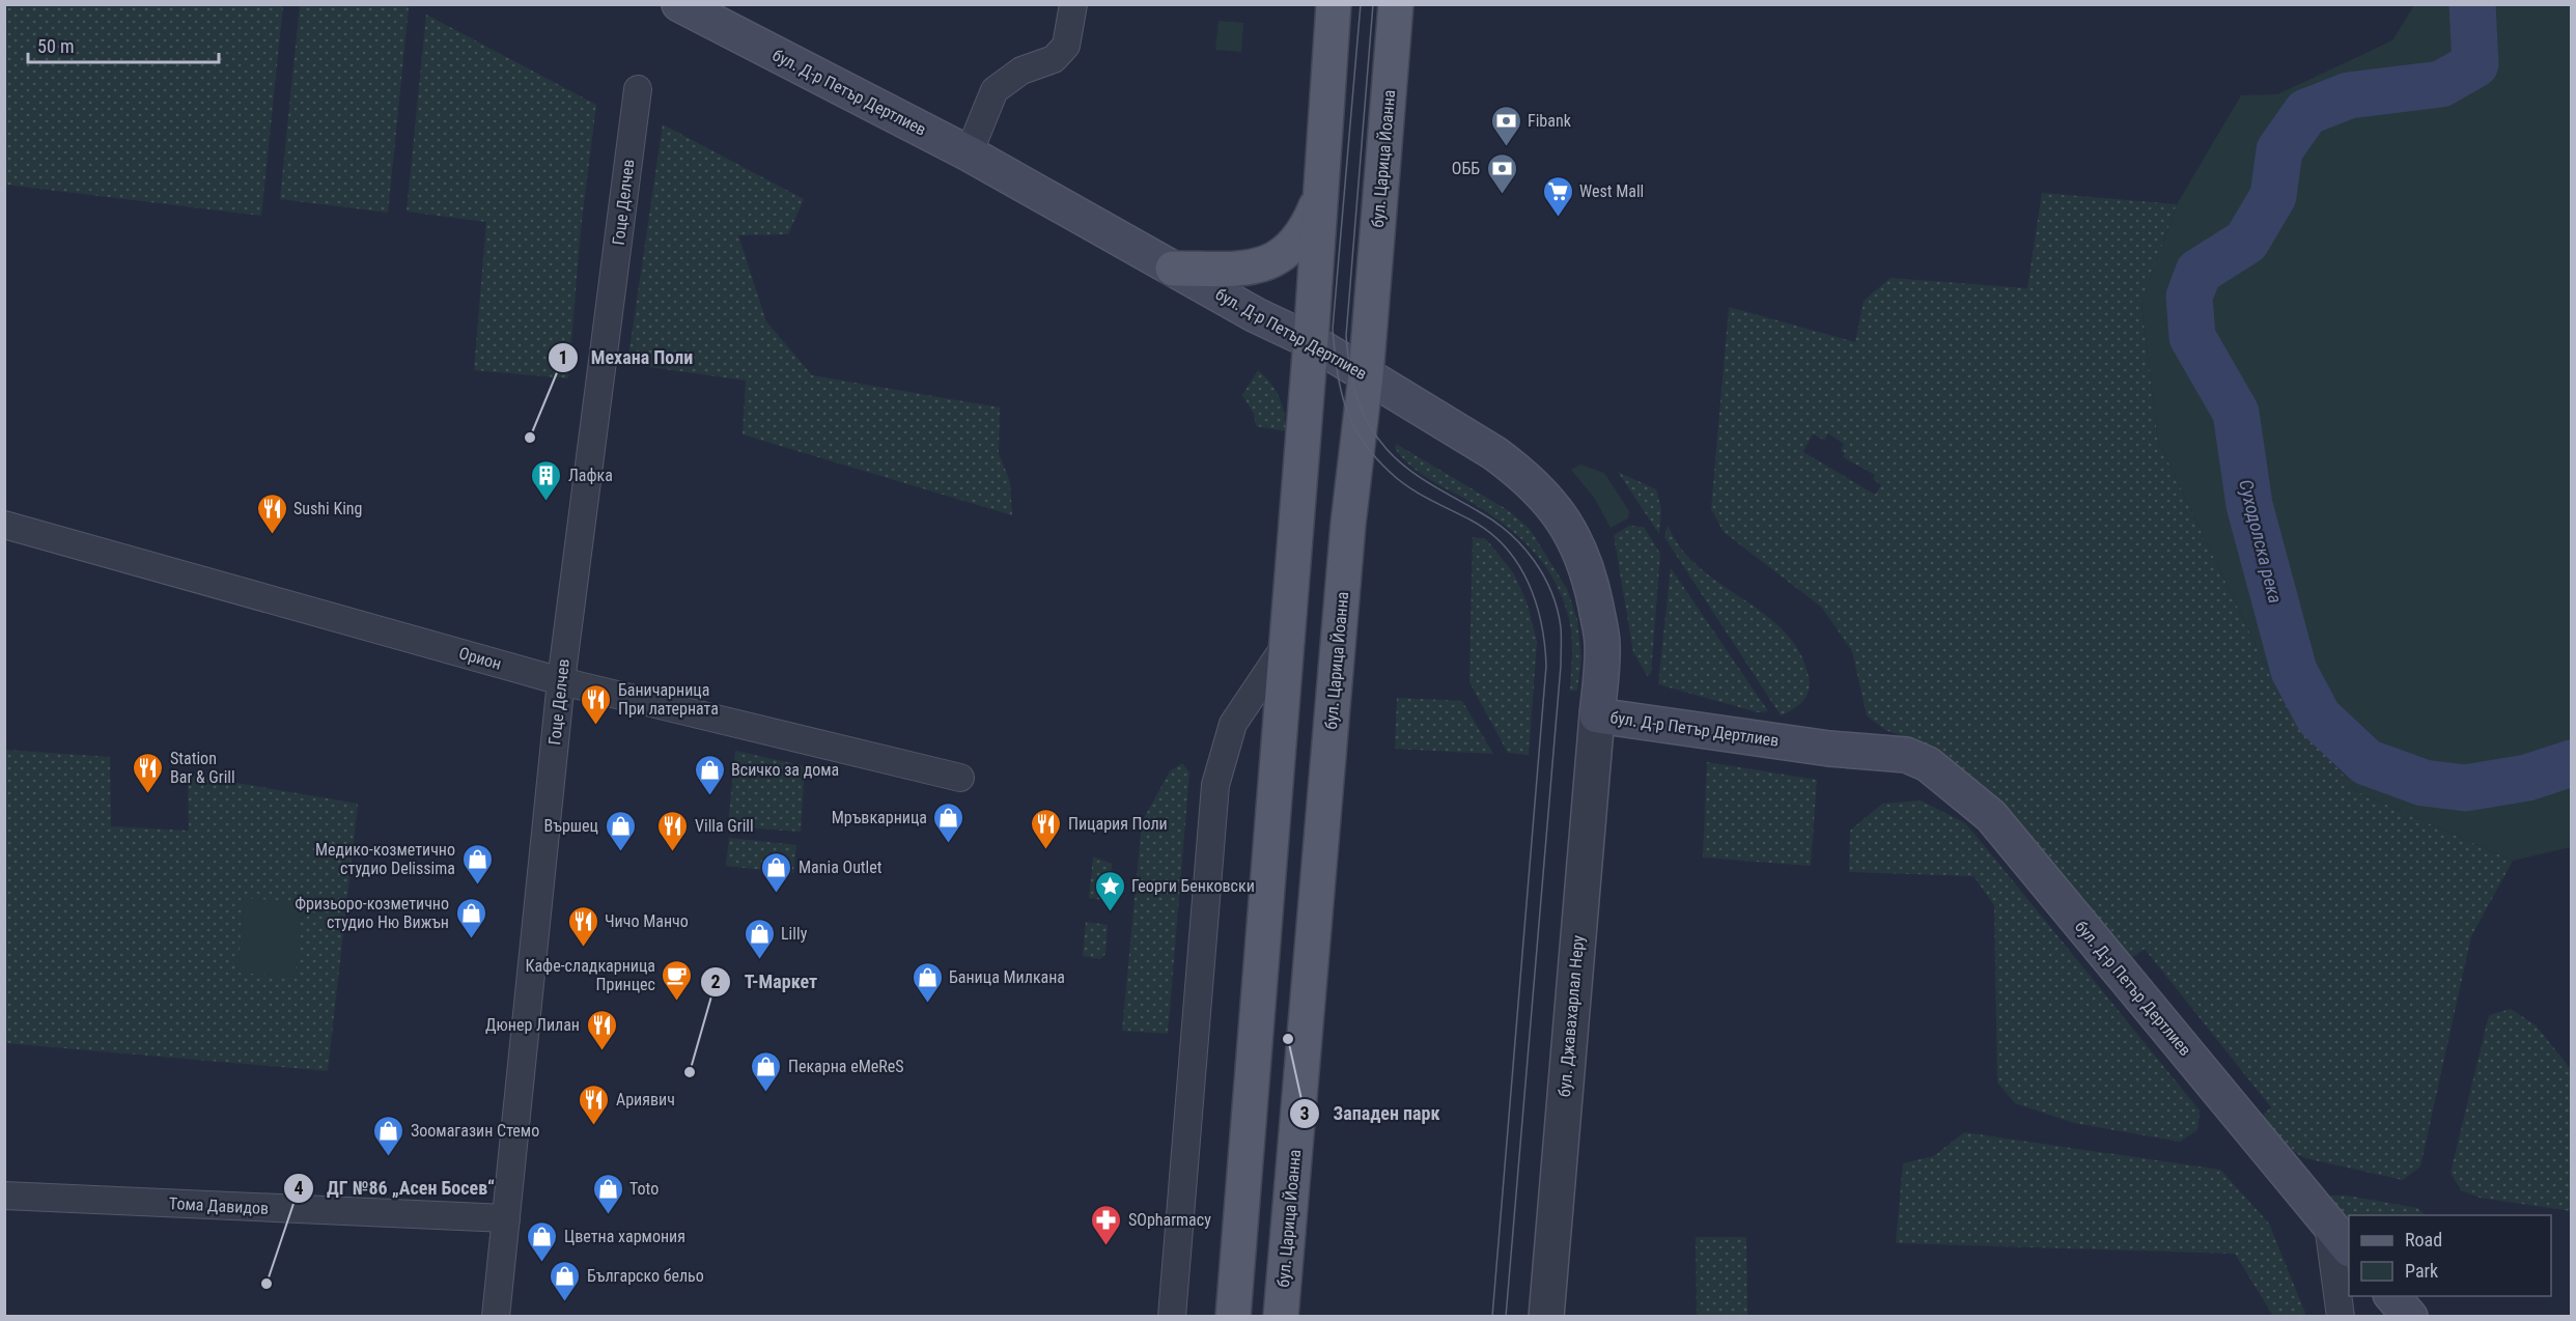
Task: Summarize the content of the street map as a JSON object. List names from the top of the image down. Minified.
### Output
{"streets":{"main road":["бул. Д-р Петър Дертлиев","бул. Царица Йоанна"],"street":["Гоце Делчев","Орион","бул. Джавахарлал Неру","Тома Давидов"]},"crossings":[["бул. Д-р Петър Дертлиев","бул. Царица Йоанна"],["бул. Д-р Петър Дертлиев","бул. Джавахарлал Неру"],["Гоце Делчев","Орион"],["Гоце Делчев","Тома Давидов"]],"water":["Суходолска река"],"places":{"bank":["Fibank","ОББ"],"supermarket":["West Mall"],"other":["Механа Поли","Западен парк","Т-Маркет","ДГ №86 „Асен Босев“"],"building":["Лафка"],"restaurant":["Sushi King","Баничарница При латерната","Station Bar & Grill","Пицария Поли","Villa Grill","Чичо Манчо","Дюнер Лилан","Ариявич"],"shop":["Всичко за дома","Мръвкарница","Вършец","Медико-козметично студио Delissima","Mania Outlet","Фризьоро-козметично студио Ню Вижън","Lilly","Баница Милкана","Пекарна eMeReS","Зоомагазин Стемо","Toto","Цветна хармония","Българско бельо"],"place":["Георги Бенковски"],"cafe":["Кафе-сладкарница Принцес"],"pharmacy":["SOpharmacy"]},"legend":["Road","Park"],"scale_bar":"50 m"}
